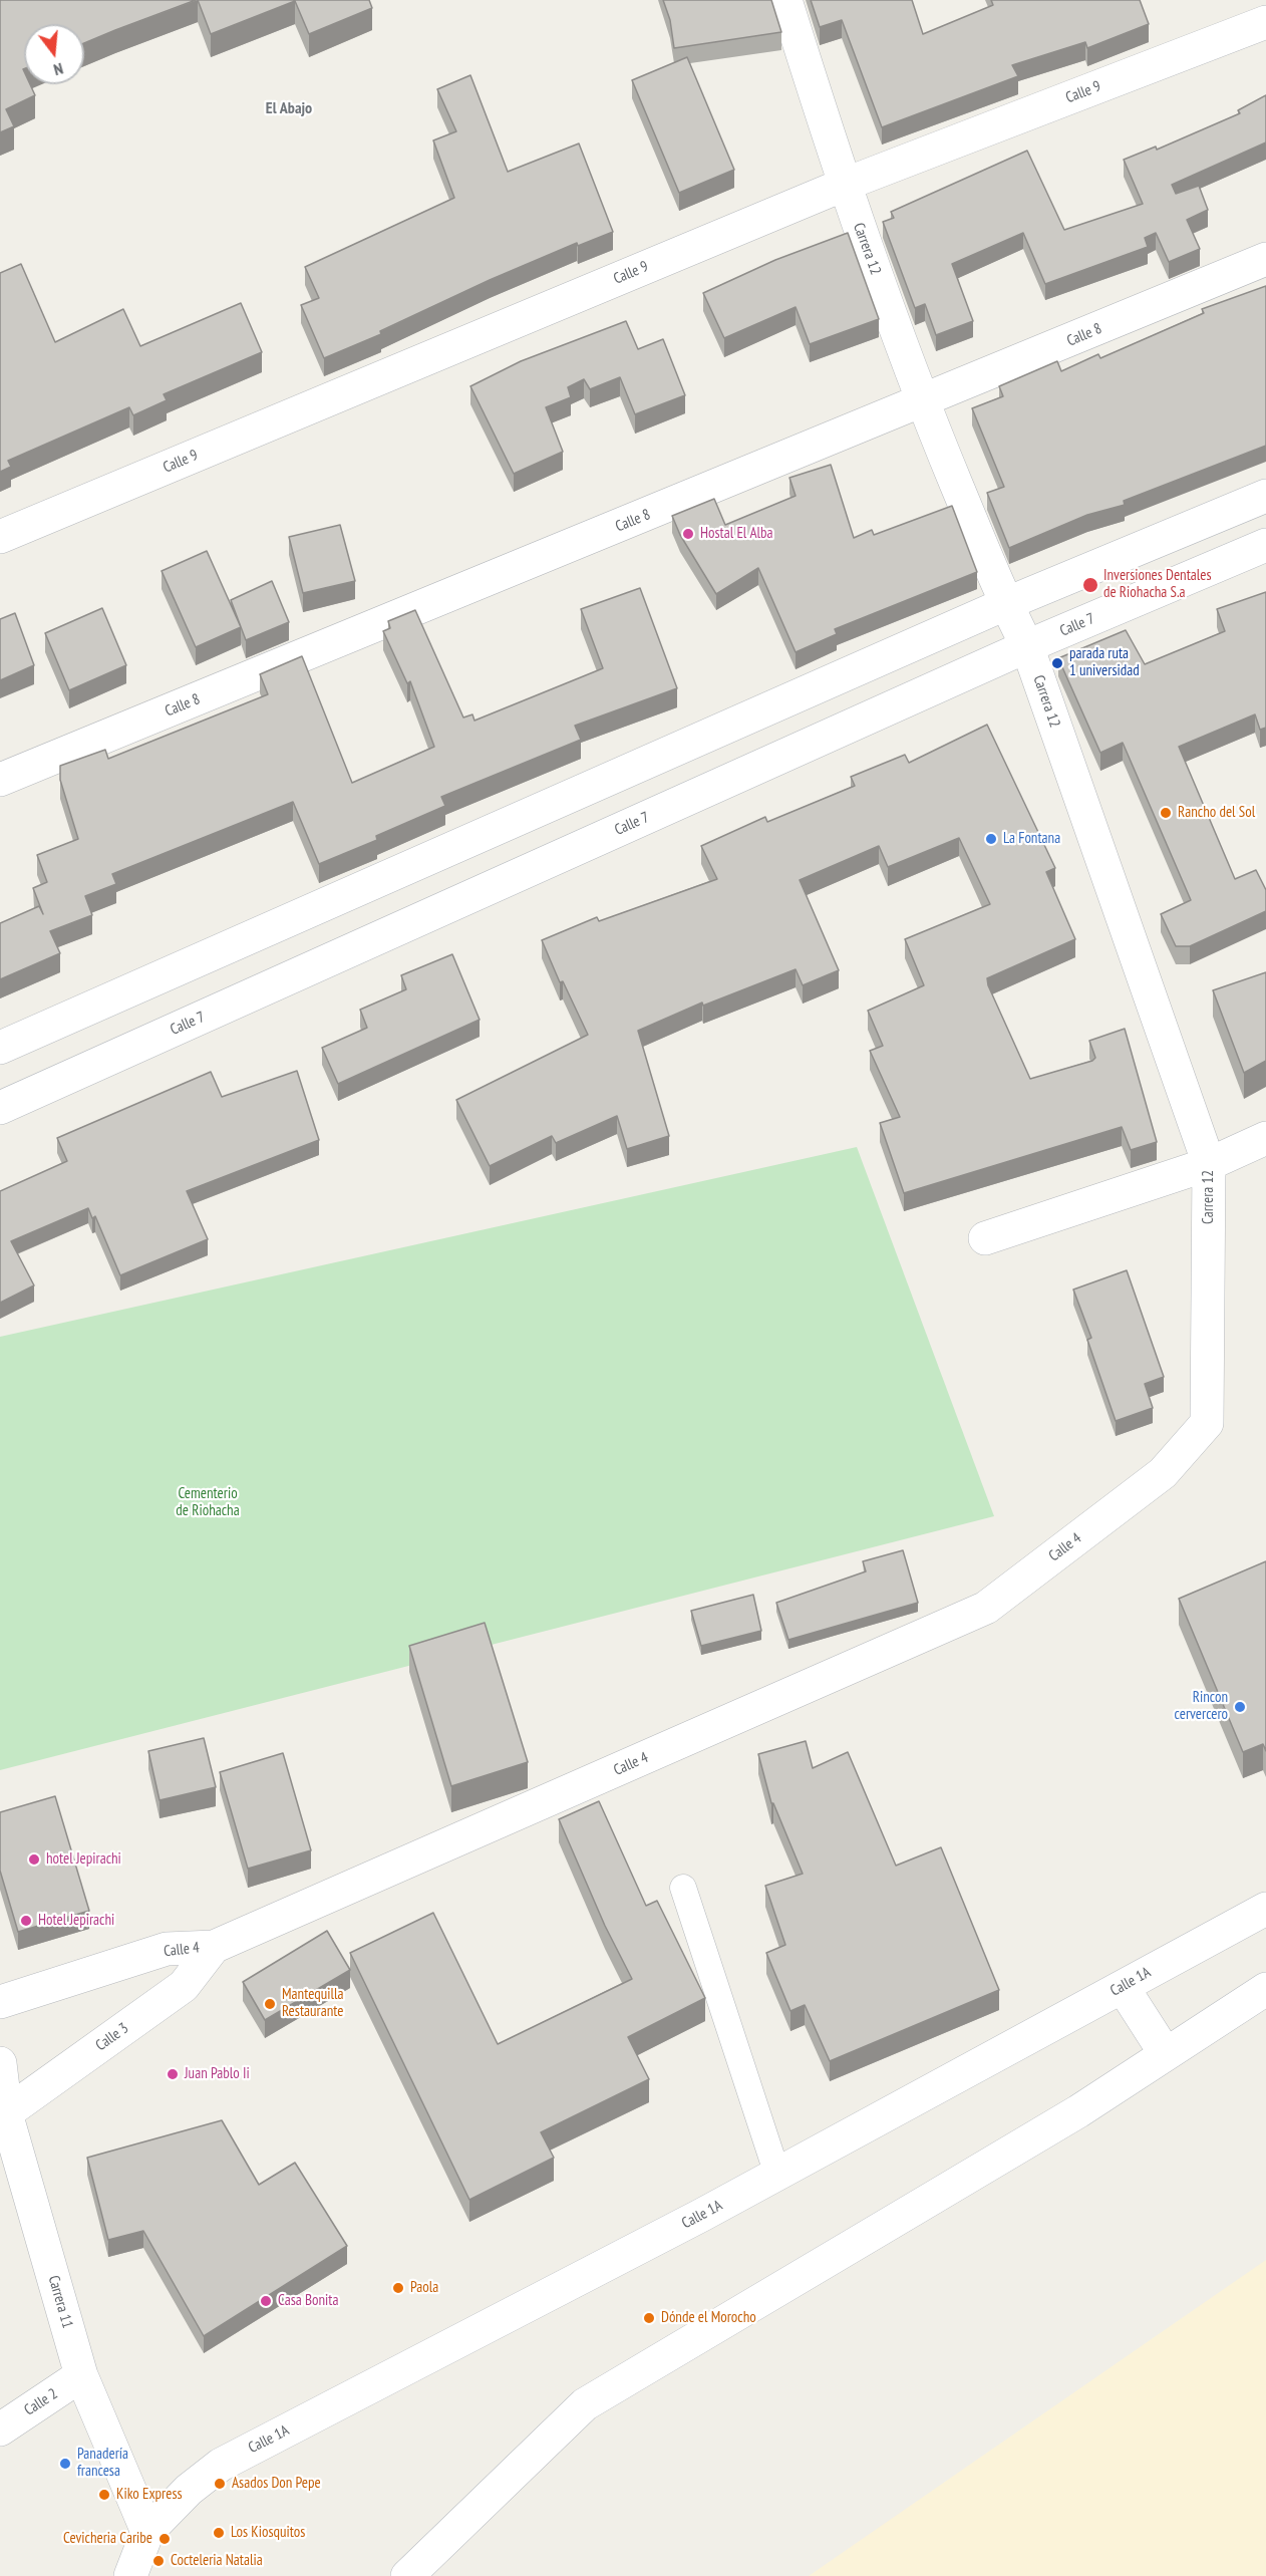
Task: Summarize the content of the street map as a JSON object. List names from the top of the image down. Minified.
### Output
{"streets":{"street":["Calle 9","Carrera 12","Calle 8","Calle 7","Calle 4","Calle 1A","Calle 3","Carrera 11","Calle 2"]},"crossings":[["Calle 9","Carrera 12"],["Carrera 12","Calle 8"],["Carrera 12","Calle 7"],["Carrera 12","Calle 4"],["Calle 4","Calle 3"],["Calle 1A","Carrera 11"],["Calle 3","Carrera 11"],["Carrera 11","Calle 2"]],"districts":["El Abajo"],"parks":["Cementerio de Riohacha"],"places":["Hostal El Alba","Inversiones Dentales de Riohacha S.a","parada ruta 1 universidad","Rancho del Sol","La Fontana","Rincon cervercero","hotel Jepirachi","Hotel Jepirachi","Mantequilla Restaurante","Juan Pablo Ii","Paola","Casa Bonita","Dónde el Morocho","Panadería francesa","Asados Don Pepe","Kiko Express","Los Kiosquitos","Cevicheria Caribe","Cocteleria Natalia"],"north":"bottom"}
